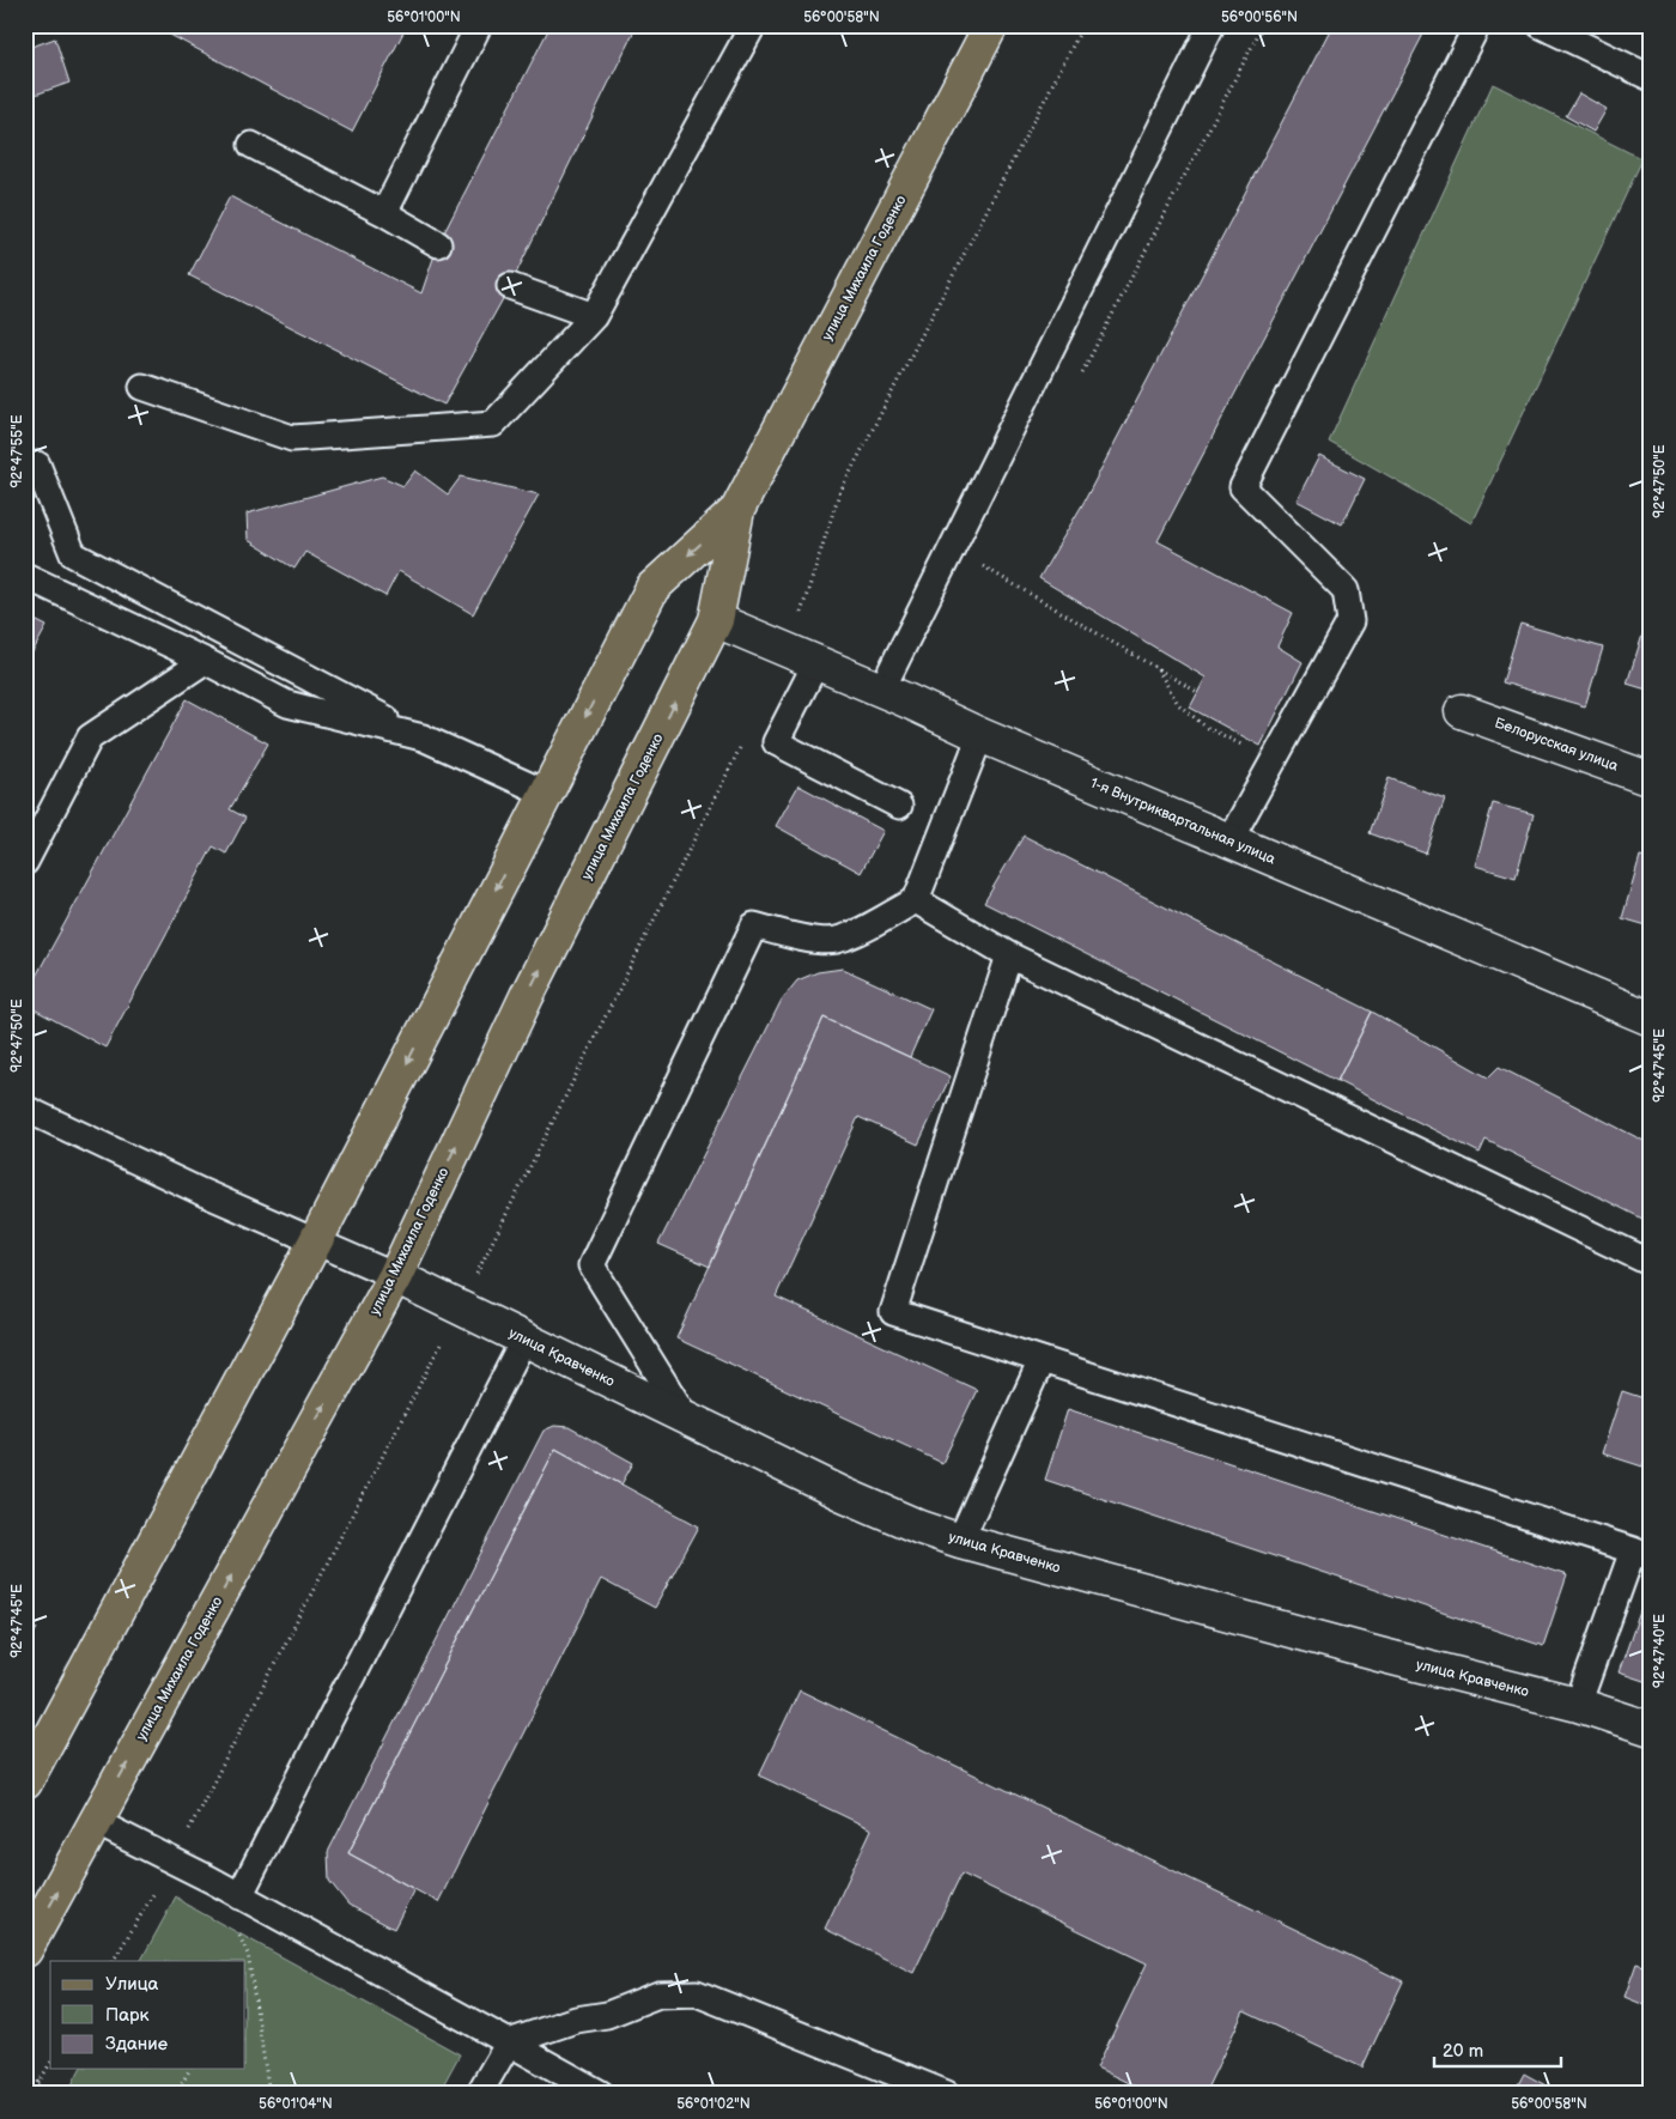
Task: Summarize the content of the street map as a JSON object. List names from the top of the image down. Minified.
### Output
{"streets":{"main road":["улица Михаила Годенко"],"street":["Белорусская улица","1-я Внутриквартальная улица","улица Кравченко"]},"crossings":[["улица Михаила Годенко","1-я Внутриквартальная улица"],["улица Михаила Годенко","улица Кравченко"]],"legend":["Улица","Парк","Здание"],"scale_bar":"20 m","coordinates":["56°01'00\"N","56°00'58\"N","56°00'56\"N","92°47'55\"E","92°47'50\"E","92°47'45\"E","92°47'40\"E","56°01'04\"N","56°01'02\"N"]}
